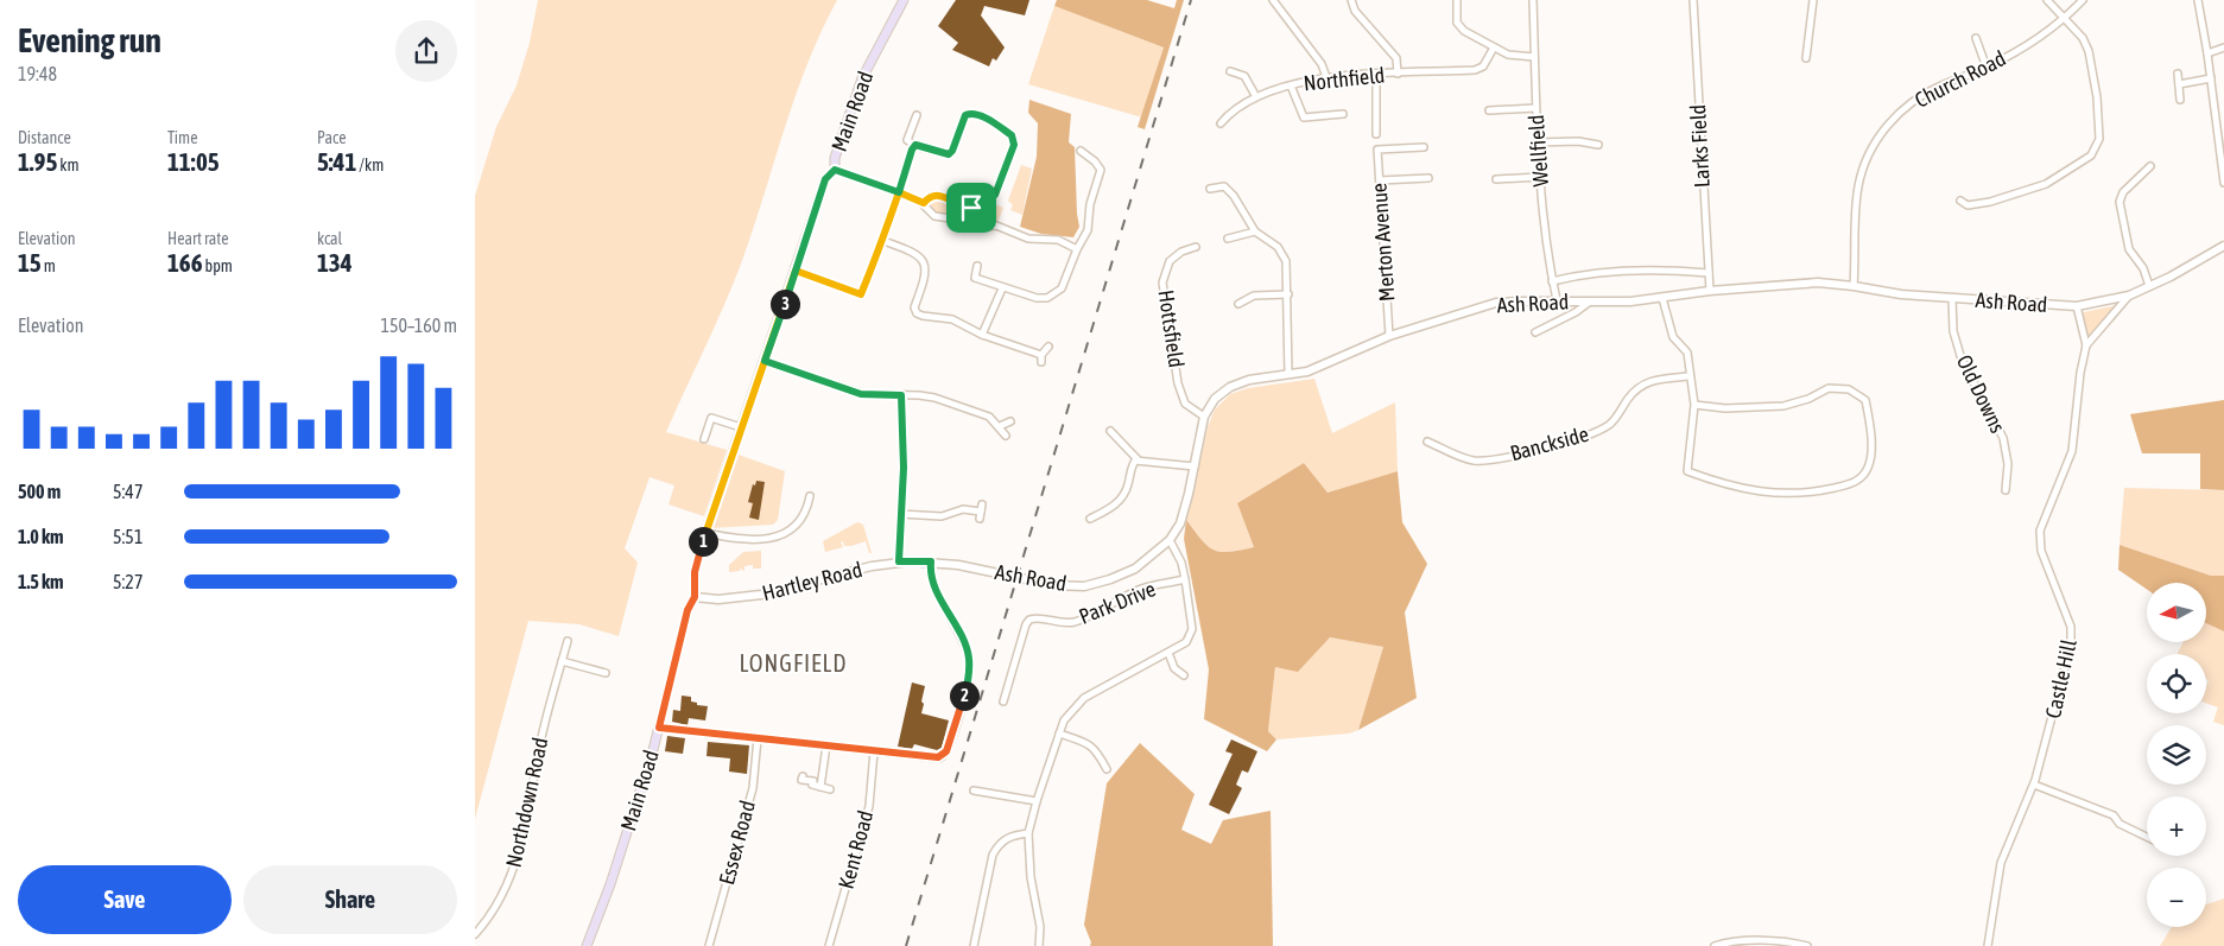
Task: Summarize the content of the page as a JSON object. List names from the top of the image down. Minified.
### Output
{"streets":{"main road":["Main Road"],"street":["Northfield","Church Road","Larks Field","Wellfield","Merton Avenue","Ash Road","Hottsfield","Old Downs","Banckside","Hartley Road","Park Drive","Castle Hill","Northdown Road","Essex Road","Kent Road"]},"crossings":[["Church Road","Ash Road"],["Main Road","Hartley Road"],["Larks Field","Ash Road"],["Wellfield","Ash Road"],["Merton Avenue","Ash Road"],["Ash Road","Hottsfield"],["Ash Road","Old Downs"],["Ash Road","Hartley Road"],["Ash Road","Castle Hill"]],"districts":["LONGFIELD"],"north":"left","page":{"heading":["Evening run","19:48"],"stats":[["Distance","1.95 km"],["Time","11:05"],["Pace","5:41 /km"],["Elevation","15 m"],["Heart rate","166 bpm"],["kcal","134"]],"pins":["3","1","2"],"chart":["Elevation","150–160 m"],"list":[{"name":"500 m","note":"5:47"},{"name":"1.0 km","note":"5:51"},{"name":"1.5 km","note":"5:27"}],"map_buttons":["+","−"],"buttons":["Save","Share"]}}
